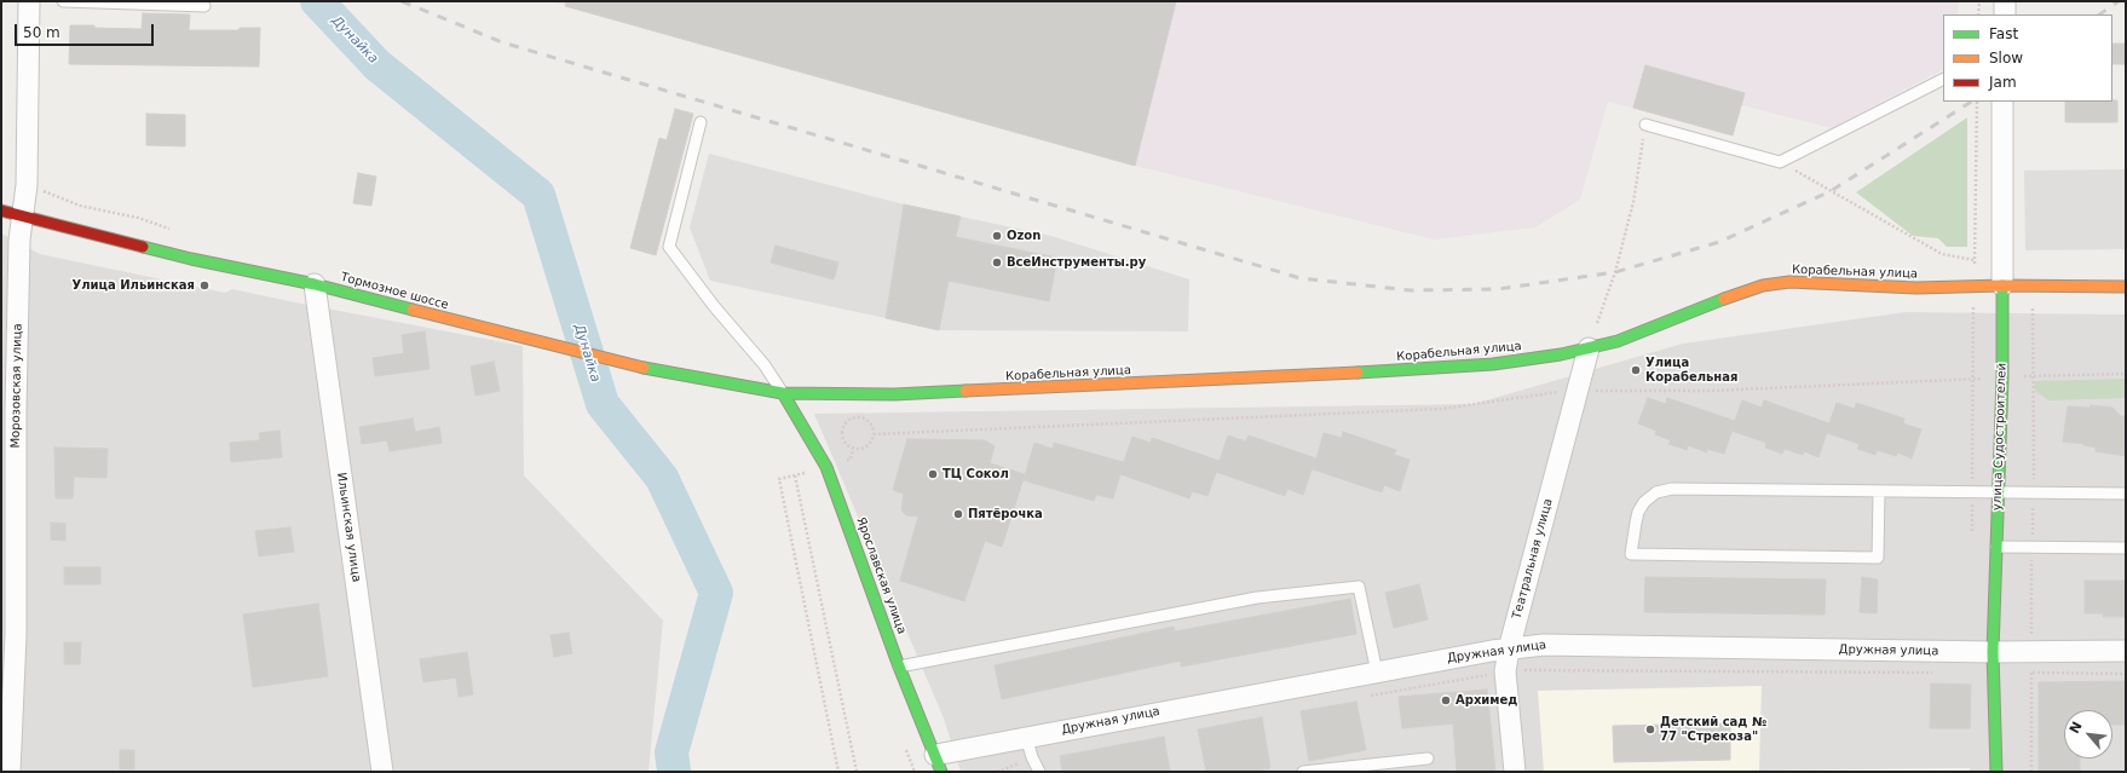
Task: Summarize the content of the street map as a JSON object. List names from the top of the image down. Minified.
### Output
{"streets":{"street":["Корабельная улица","Тормозное шоссе","Морозовская улица","улица Судостроителей","Ильинская улица","Театральная улица","Ярославская улица","Дружная улица"]},"crossings":[["Корабельная улица","Тормозное шоссе"],["Корабельная улица","улица Судостроителей"],["Корабельная улица","Театральная улица"],["Корабельная улица","Ярославская улица"],["Тормозное шоссе","Морозовская улица"],["Тормозное шоссе","Ильинская улица"],["Тормозное шоссе","Ярославская улица"],["улица Судостроителей","Дружная улица"],["Театральная улица","Дружная улица"],["Ярославская улица","Дружная улица"]],"water":["Дунайка"],"places":["Ozon","ВсеИнструменты.ру","Улица Ильинская","Улица Корабельная","ТЦ Сокол","Пятёрочка","Архимед","Детский сад № 77 \"Стрекоза\""],"legend":["Fast","Slow","Jam"],"scale_bar":"50 m","north":"top left"}
